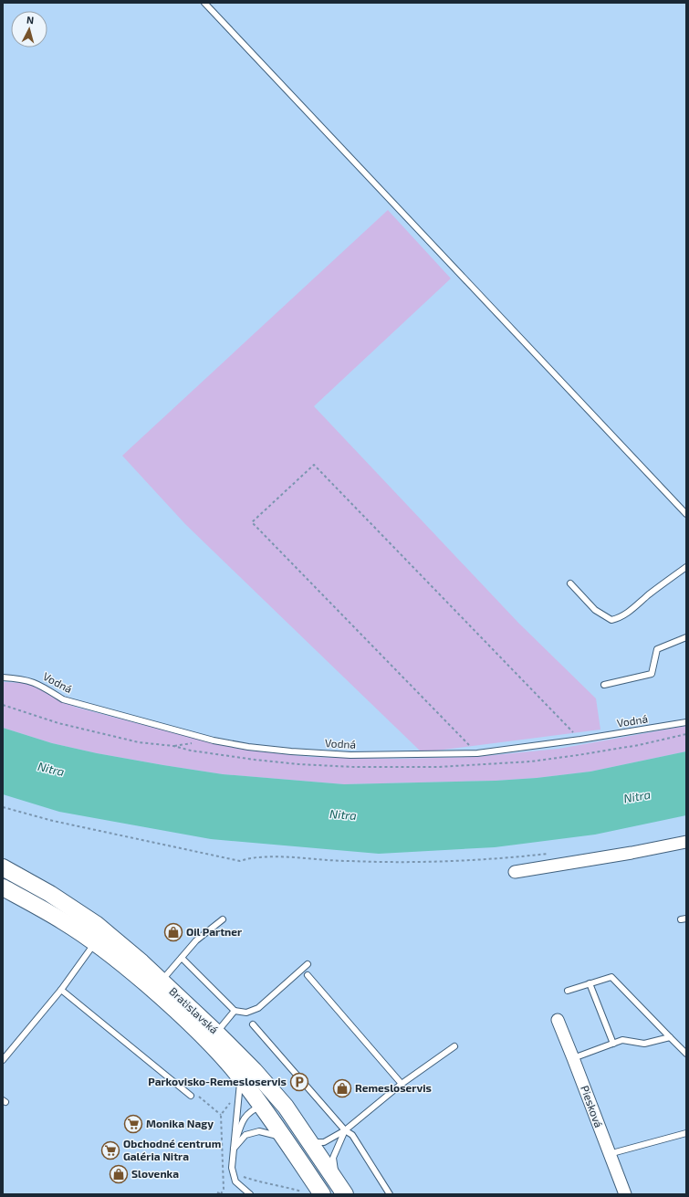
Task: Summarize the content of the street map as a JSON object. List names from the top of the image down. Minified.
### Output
{"streets":{"main road":["Bratislavská"],"street":["Piesková"],"lane":["Vodná"]},"water":["Nitra"],"places":{"shop":["Oil Partner","Remesloservis","Slovenka"],"parking":["Parkovisko-Remesloservis"],"supermarket":["Monika Nagy","Obchodné centrum Galéria Nitra"]},"north":"top"}
